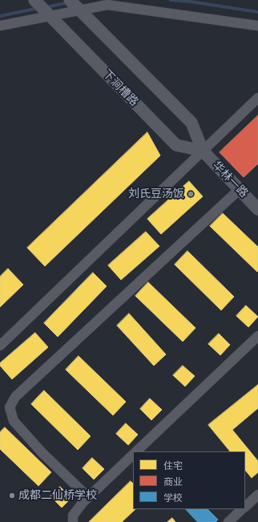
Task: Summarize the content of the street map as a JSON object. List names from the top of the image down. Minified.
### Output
{"streets":{"street":["下涧槽路","华林一路"]},"crossings":[["下涧槽路","华林一路"]],"places":["刘氏豆汤饭","成都二仙桥学校"],"legend":["住宅","商业","学校"]}
